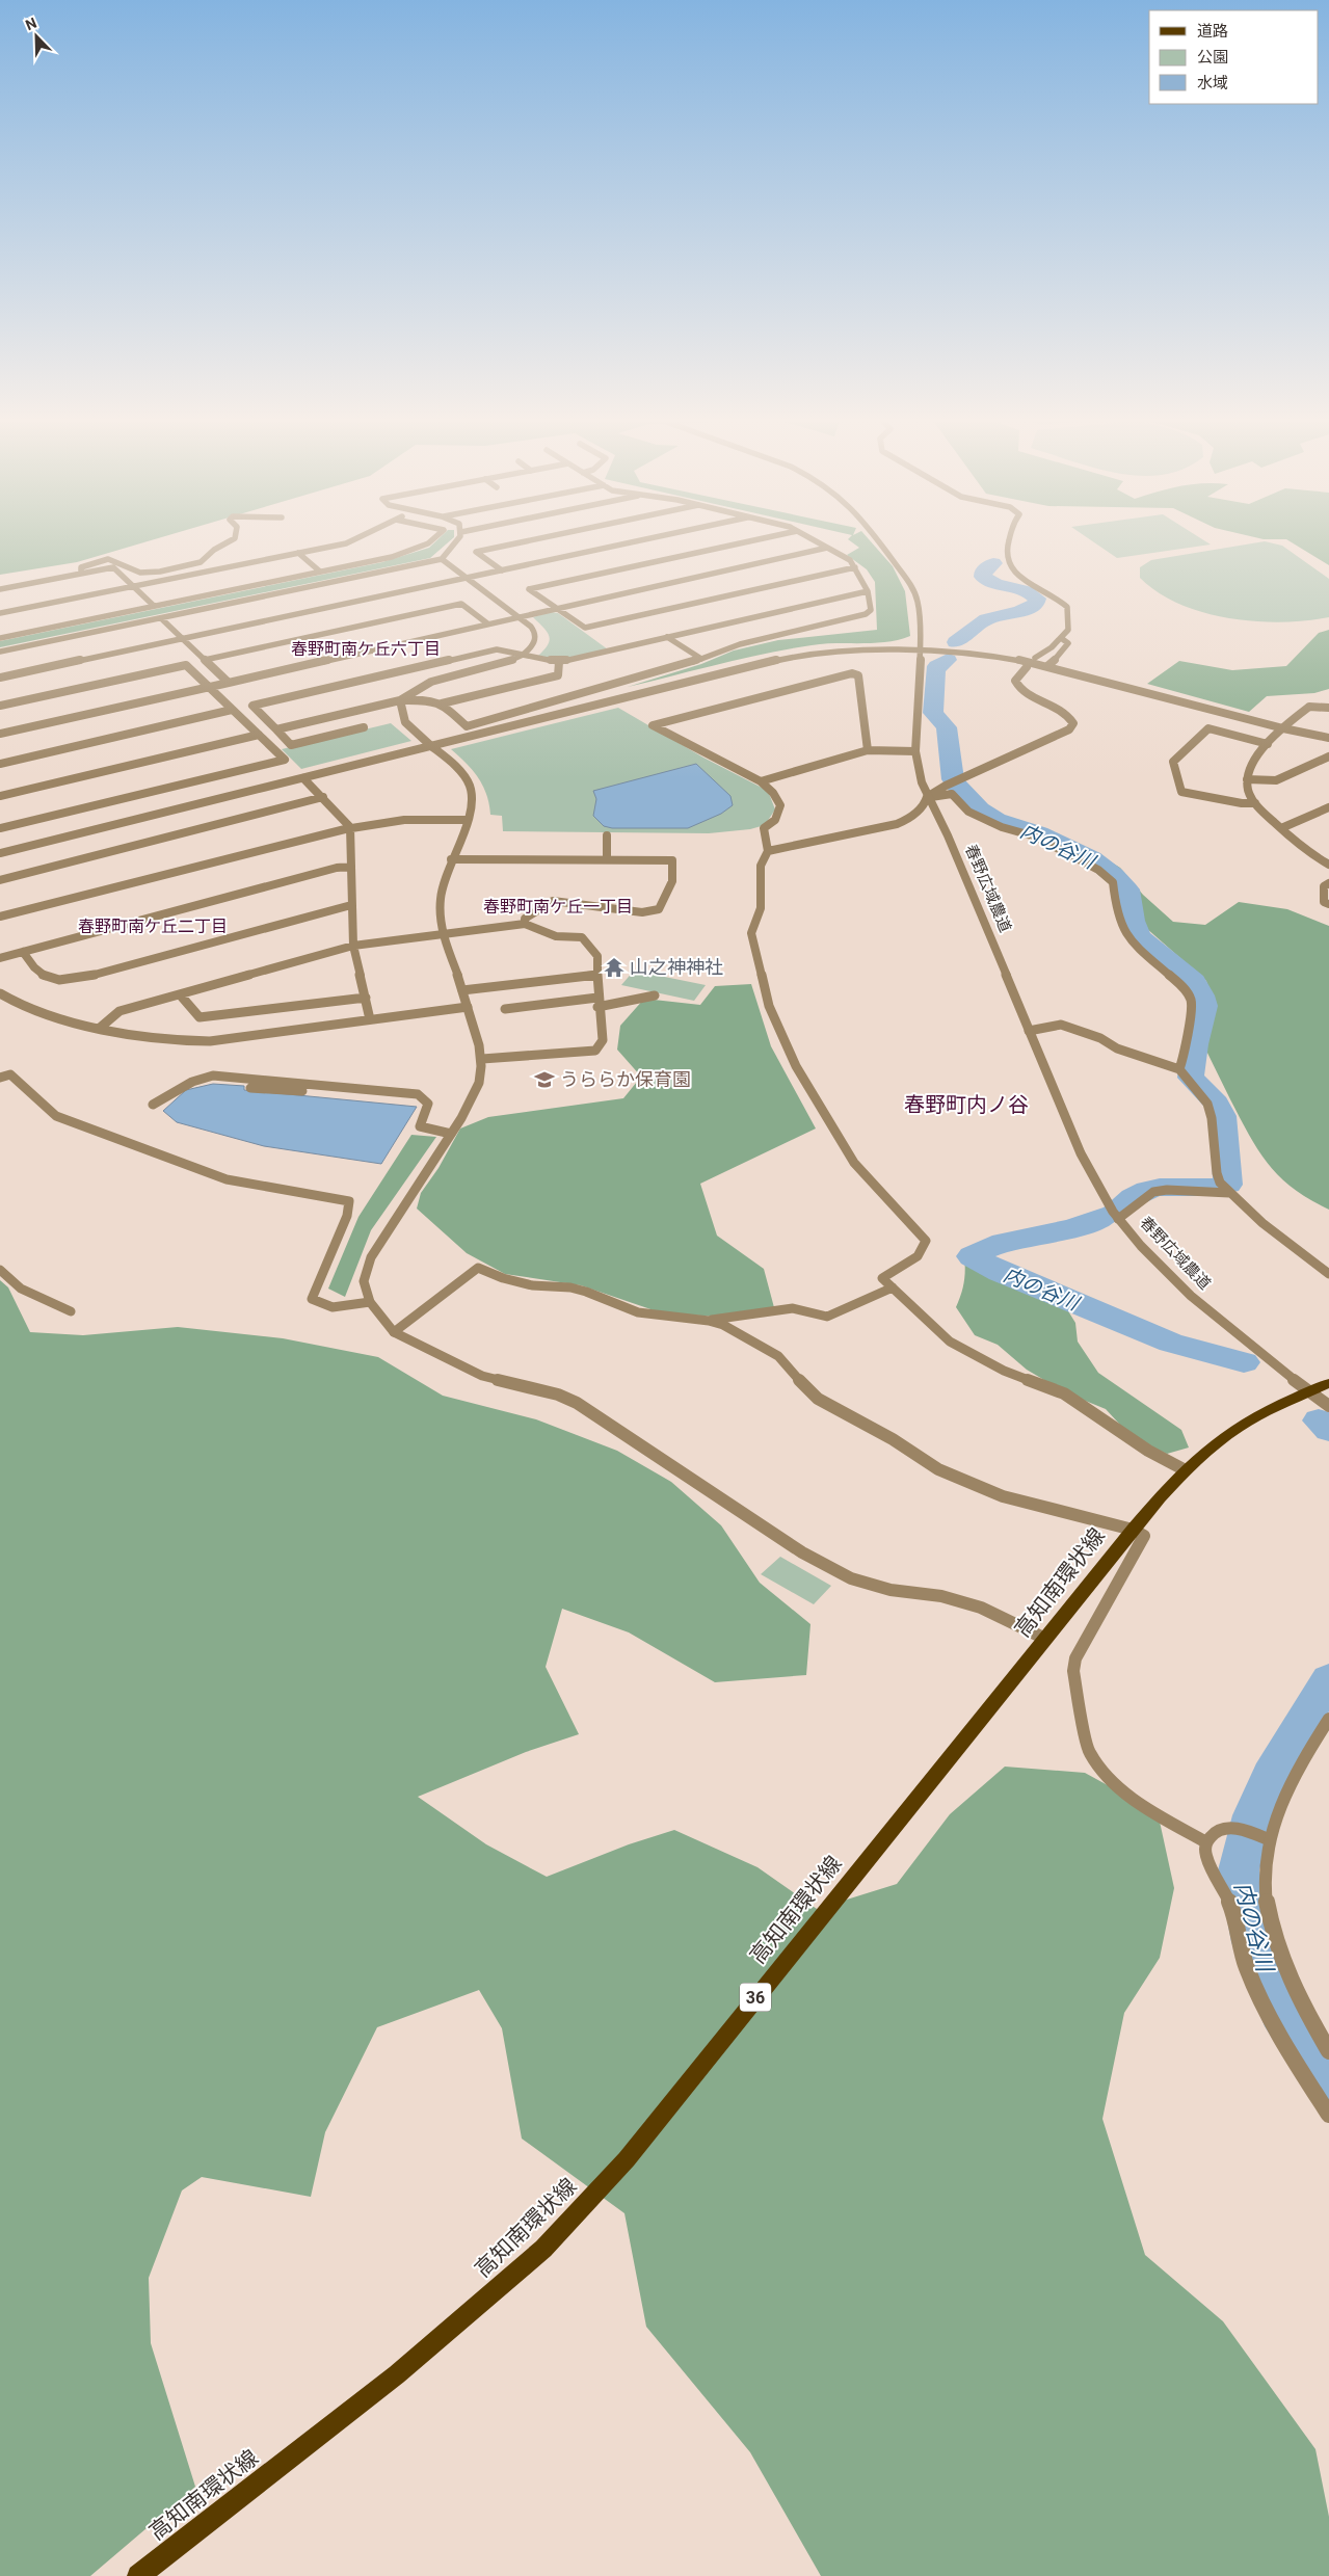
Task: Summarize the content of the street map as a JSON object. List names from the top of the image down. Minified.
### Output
{"streets":{"main road":["高知南環状線","36"],"street":["春野広域農道"]},"crossings":[["春野広域農道","高知南環状線"]],"districts":["春野町南ケ丘六丁目","春野町南ケ丘一丁目","春野町南ケ丘二丁目","春野町内ノ谷"],"water":["内の谷川"],"places":{"temple":["山之神神社"],"school or university":["うららか保育園"]},"legend":["道路","公園","水域"],"north":"top left"}
